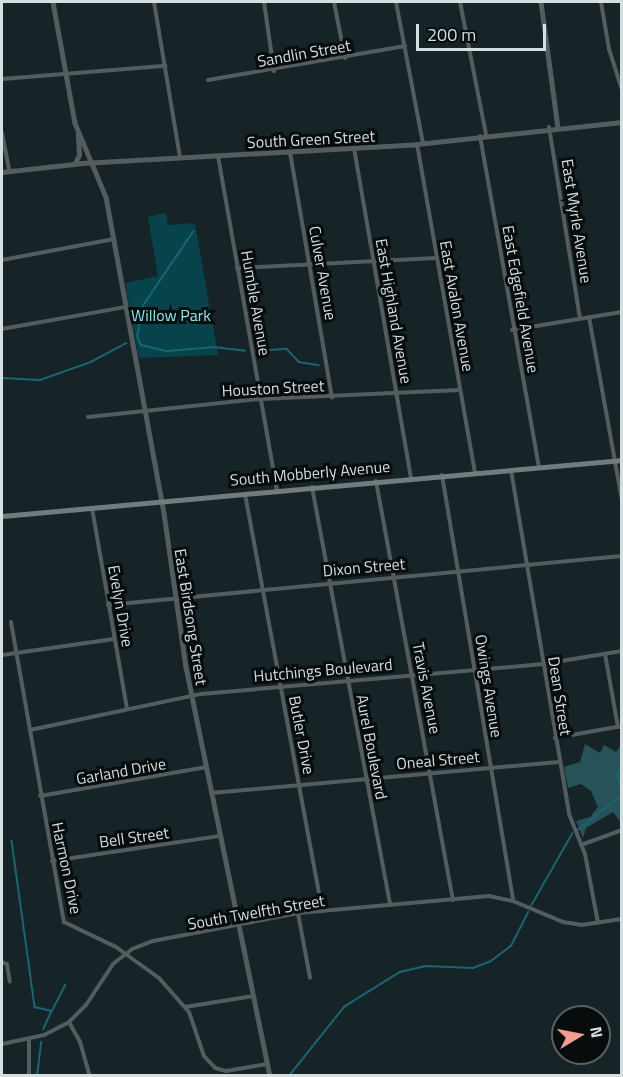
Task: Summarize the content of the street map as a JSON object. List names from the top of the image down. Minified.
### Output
{"streets":{"main road":["South Mobberly Avenue"],"street":["Sandlin Street","South Green Street","East Myrle Avenue","Culver Avenue","East Edgefield Avenue","Humble Avenue","East Avalon Avenue","East Highland Avenue","Houston Street","Dixon Street","Evelyn Drive","East Birdsong Street","Hutchings Boulevard","Owings Avenue","Travis Avenue","Dean Street","Butler Drive","Aurel Boulevard","Oneal Street","Garland Drive","Bell Street","Harmon Drive","South Twelfth Street"]},"crossings":[["Sandlin Street","East Avalon Avenue"],["South Green Street","East Myrle Avenue"],["South Green Street","Culver Avenue"],["South Green Street","East Edgefield Avenue"],["South Green Street","Humble Avenue"],["South Green Street","East Avalon Avenue"],["South Green Street","East Highland Avenue"],["South Green Street","East Birdsong Street"],["Culver Avenue","Houston Street"],["East Edgefield Avenue","South Mobberly Avenue"],["Humble Avenue","Houston Street"],["Humble Avenue","South Mobberly Avenue"],["East Avalon Avenue","Houston Street"],["East Avalon Avenue","South Mobberly Avenue"],["East Highland Avenue","Houston Street"],["East Highland Avenue","South Mobberly Avenue"],["Houston Street","East Birdsong Street"],["South Mobberly Avenue","Evelyn Drive"],["South Mobberly Avenue","East Birdsong Street"],["South Mobberly Avenue","Owings Avenue"],["South Mobberly Avenue","Travis Avenue"],["South Mobberly Avenue","Dean Street"],["South Mobberly Avenue","Butler Drive"],["South Mobberly Avenue","Aurel Boulevard"],["Dixon Street","Evelyn Drive"],["Dixon Street","East Birdsong Street"],["Dixon Street","Owings Avenue"],["Dixon Street","Travis Avenue"],["Dixon Street","Dean Street"],["Dixon Street","Butler Drive"],["Dixon Street","Aurel Boulevard"],["Evelyn Drive","Hutchings Boulevard"],["East Birdsong Street","Hutchings Boulevard"],["East Birdsong Street","Oneal Street"],["East Birdsong Street","Garland Drive"],["East Birdsong Street","Bell Street"],["East Birdsong Street","Harmon Drive"],["East Birdsong Street","South Twelfth Street"],["Hutchings Boulevard","Owings Avenue"],["Hutchings Boulevard","Travis Avenue"],["Hutchings Boulevard","Dean Street"],["Hutchings Boulevard","Butler Drive"],["Hutchings Boulevard","Aurel Boulevard"],["Hutchings Boulevard","Harmon Drive"],["Owings Avenue","Oneal Street"],["Owings Avenue","South Twelfth Street"],["Travis Avenue","Oneal Street"],["Travis Avenue","South Twelfth Street"],["Dean Street","Oneal Street"],["Dean Street","South Twelfth Street"],["Butler Drive","Oneal Street"],["Butler Drive","South Twelfth Street"],["Aurel Boulevard","Oneal Street"],["Aurel Boulevard","South Twelfth Street"],["Garland Drive","Harmon Drive"],["Bell Street","Harmon Drive"],["Harmon Drive","South Twelfth Street"]],"parks":["Willow Park"],"scale_bar":"200 m","north":"right"}
